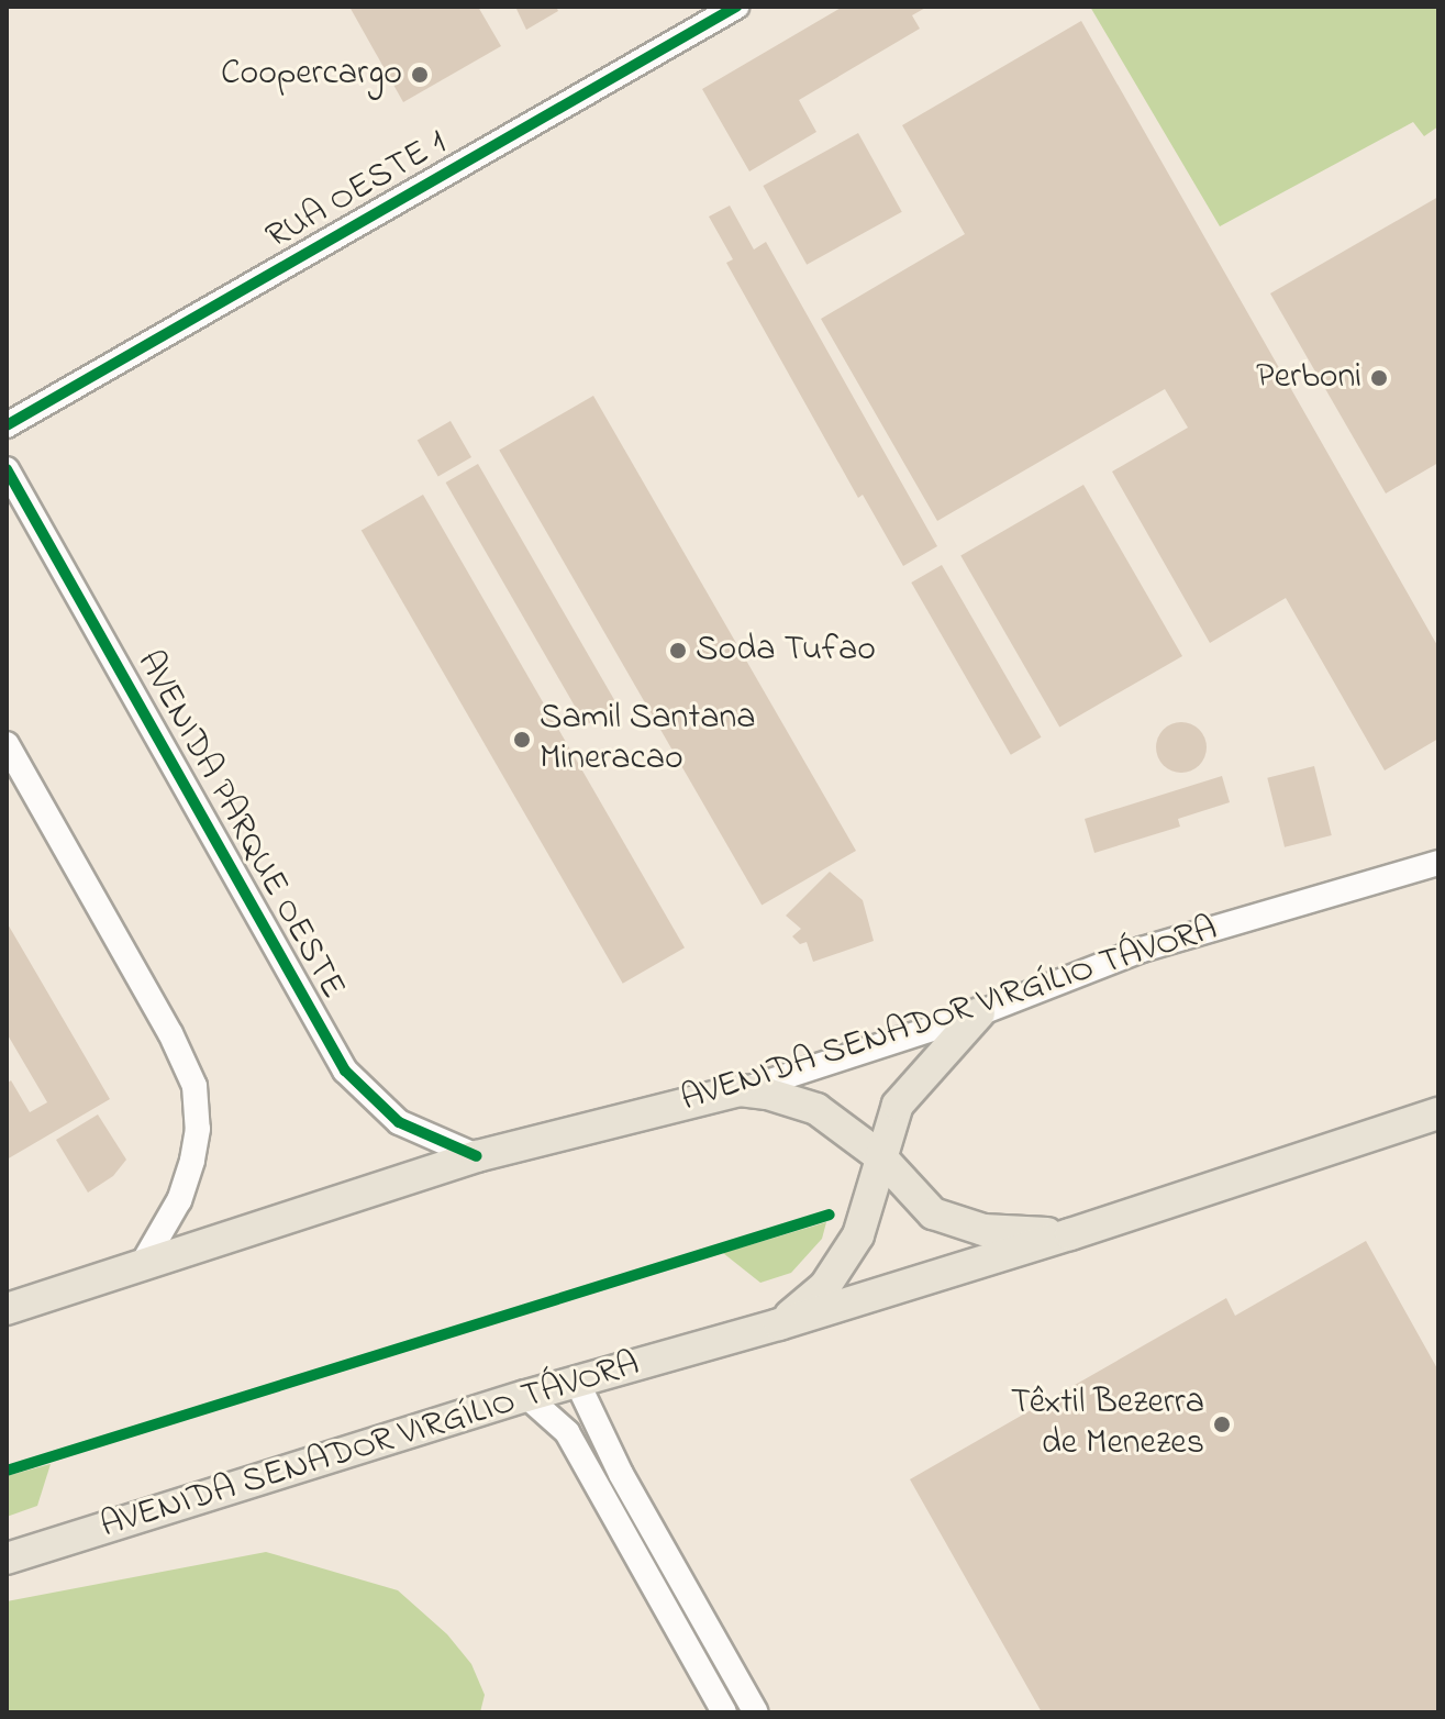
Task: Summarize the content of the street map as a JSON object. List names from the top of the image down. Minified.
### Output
{"streets":{"main road":["AVENIDA SENADOR VIRGÍLIO TÁVORA"],"street":["RUA OESTE 1","AVENIDA PARQUE OESTE"]},"crossings":[["AVENIDA PARQUE OESTE","AVENIDA SENADOR VIRGÍLIO TÁVORA"]],"places":["Coopercargo","Perboni","Soda Tufao","Samil Santana Mineracao","Têxtil Bezerra de Menezes"]}
